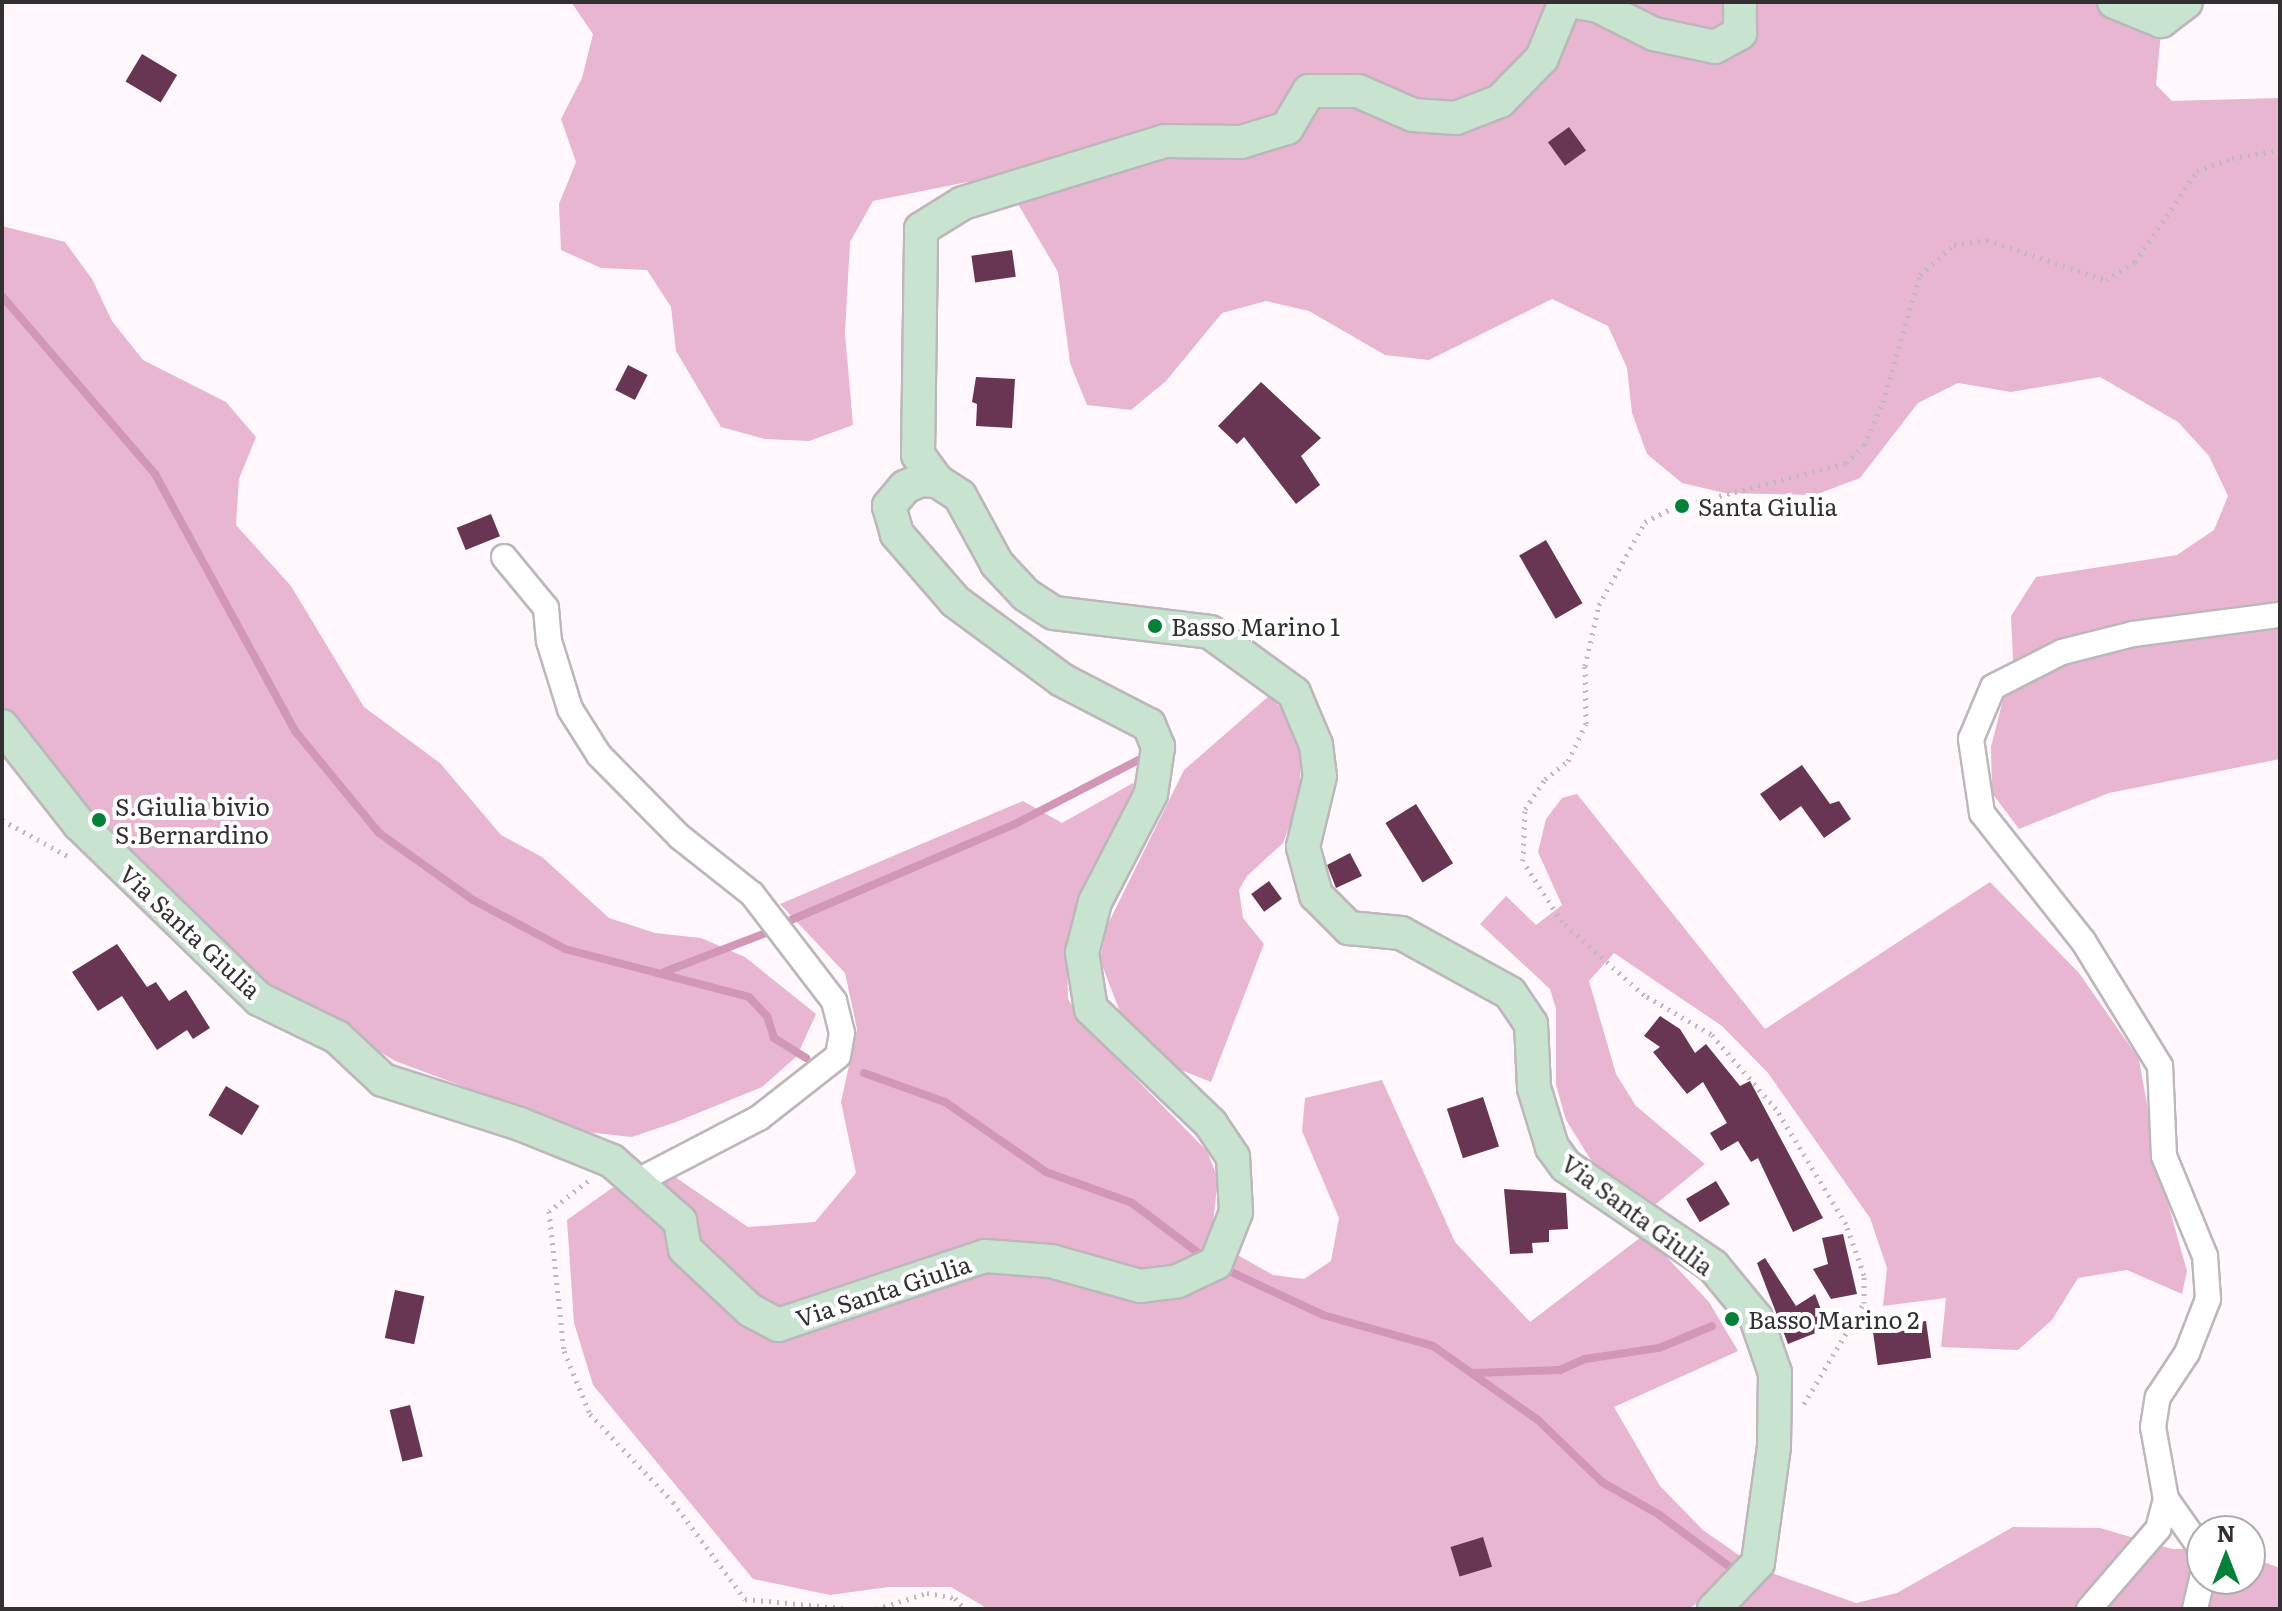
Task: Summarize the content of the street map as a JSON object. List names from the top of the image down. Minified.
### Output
{"streets":{"street":["Via Santa Giulia"]},"places":["Santa Giulia","Basso Marino 1","S.Giulia bivio S.Bernardino","Basso Marino 2"],"north":"top"}
